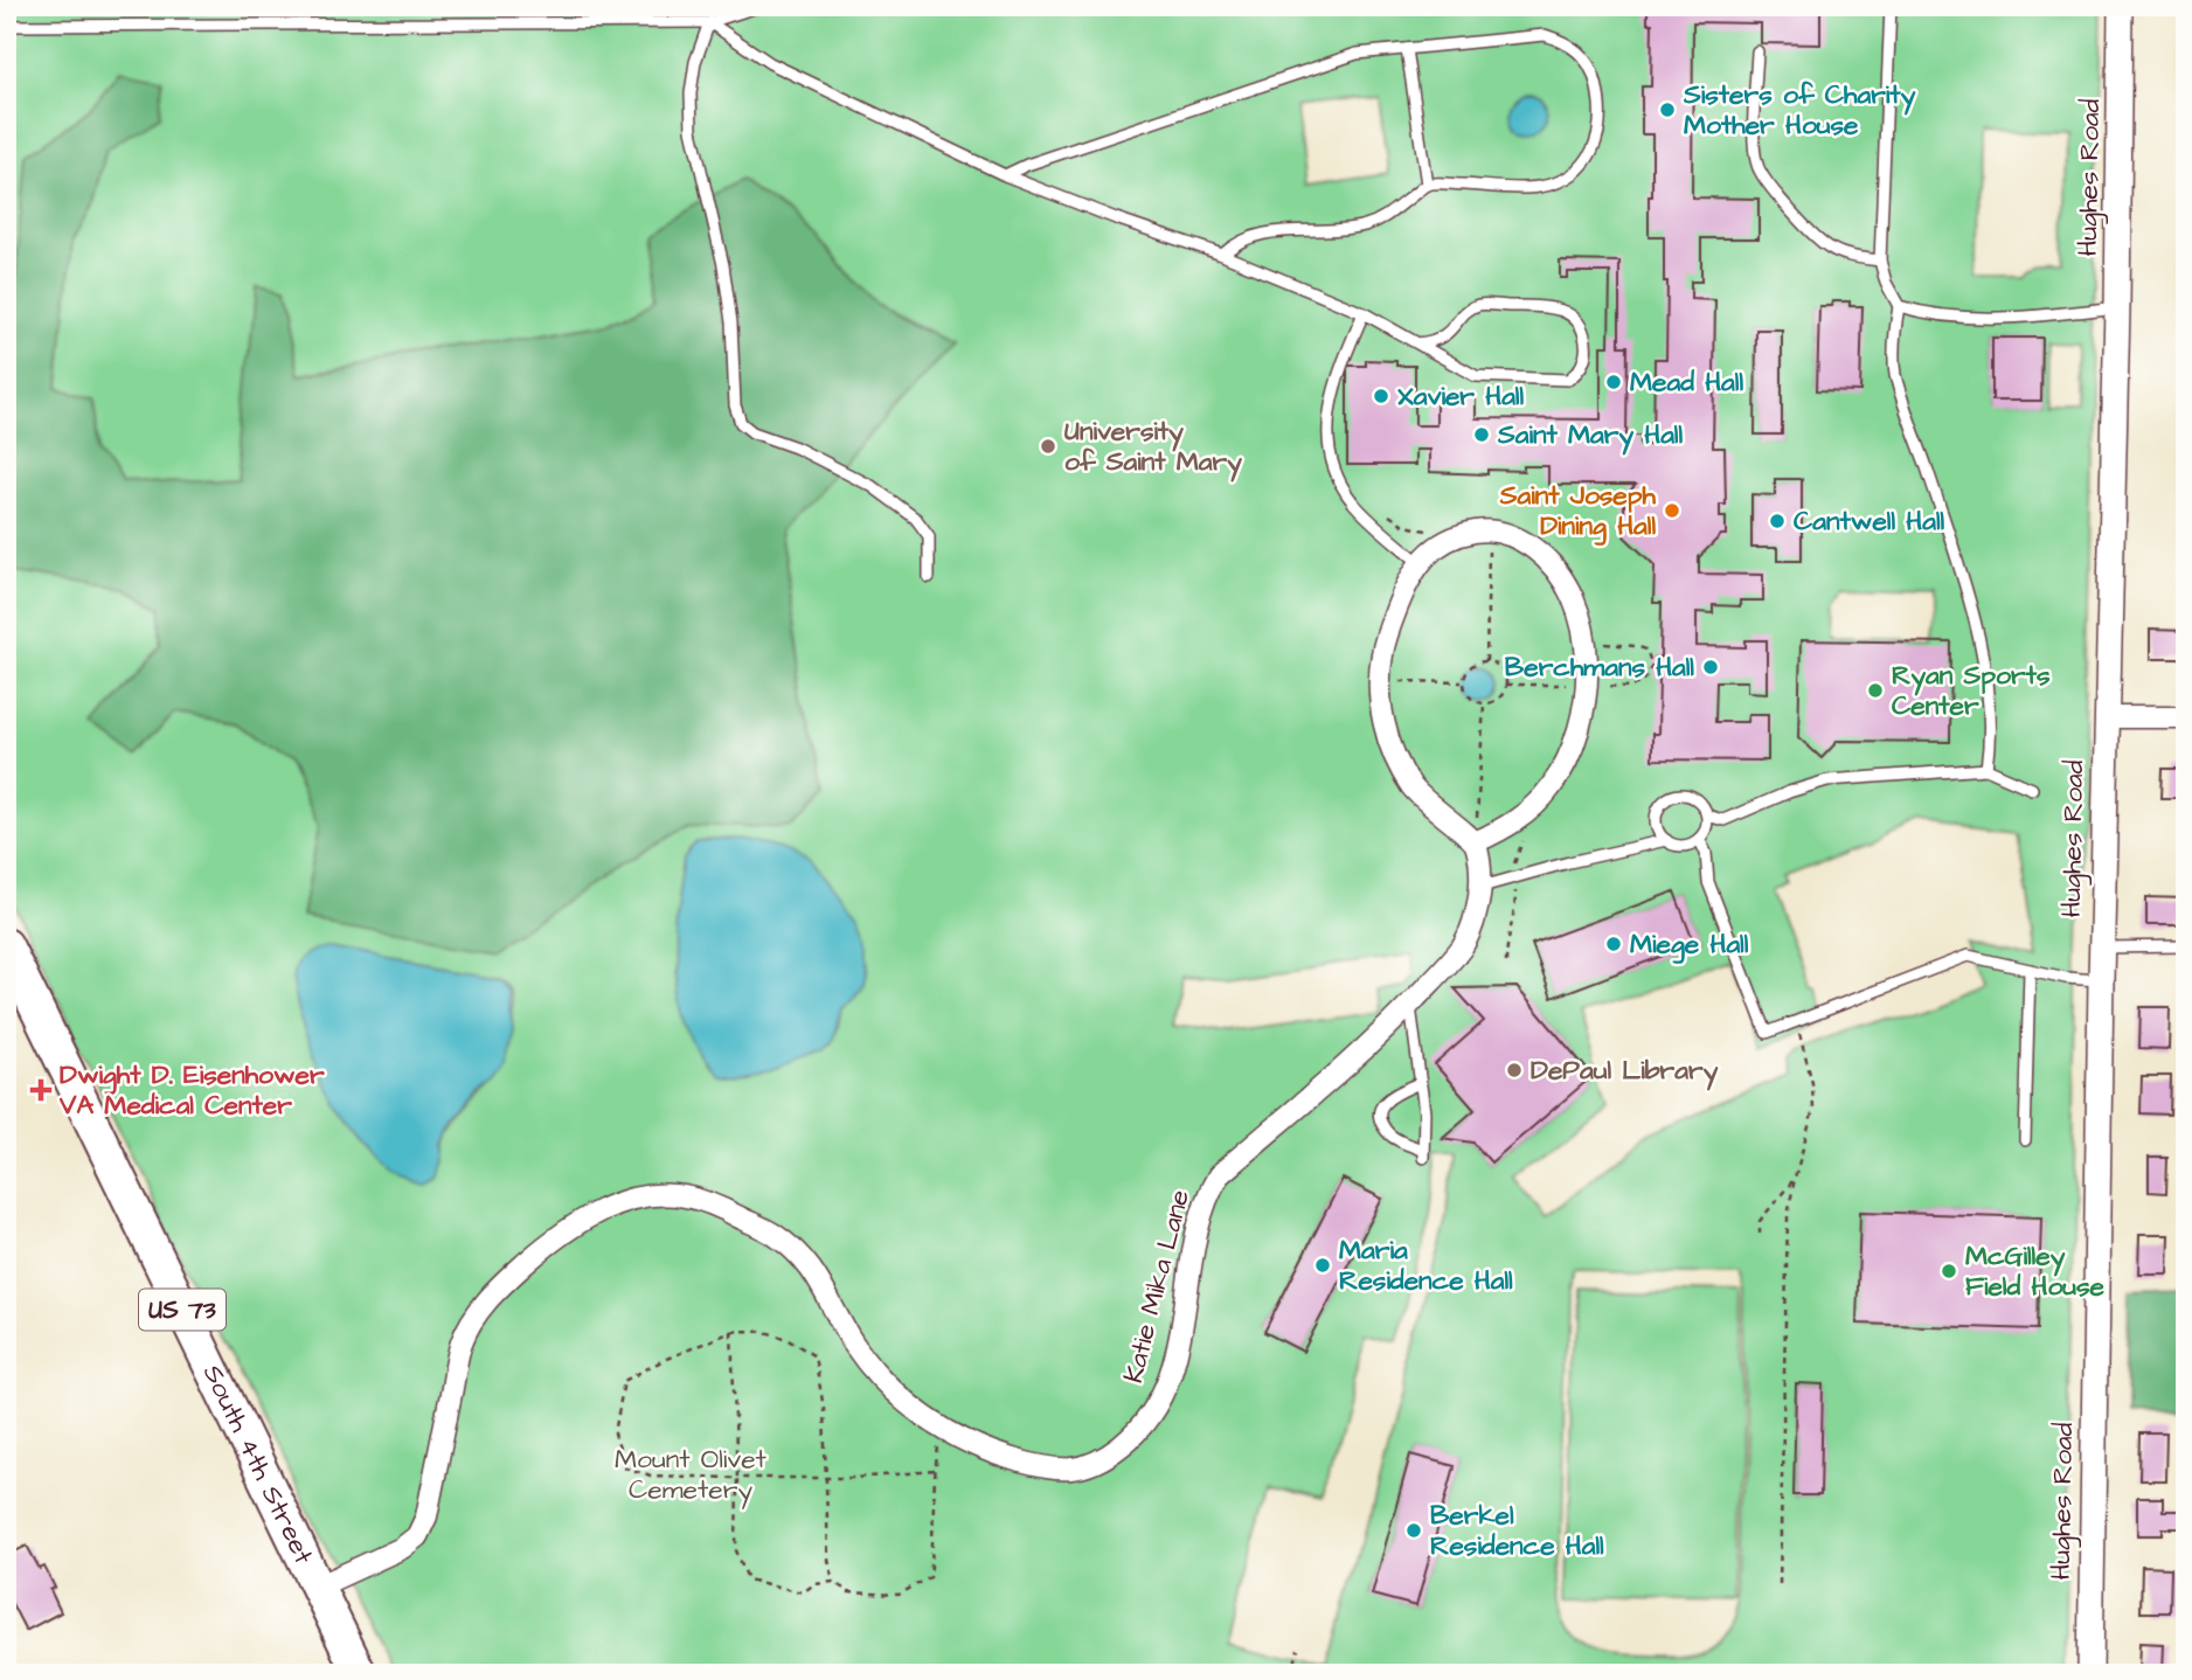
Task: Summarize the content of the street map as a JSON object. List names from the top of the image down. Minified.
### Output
{"streets":{"highway":["US 73","South 4th Street"],"street":["Hughes Road","Katie Mika Lane"]},"crossings":[["Katie Mika Lane","South 4th Street"]],"parks":["Mount Olivet Cemetery"],"places":{"other":["Sisters of Charity Mother House","Mead Hall","Xavier Hall","Saint Mary Hall","University of Saint Mary","Saint Joseph Dining Hall","Cantwell Hall","Berchmans Hall","Ryan Sports Center","Miege Hall","DePaul Library","Maria Residence Hall","McGilley Field House","Berkel Residence Hall"],"health":["Dwight D. Eisenhower VA Medical Center"]}}
